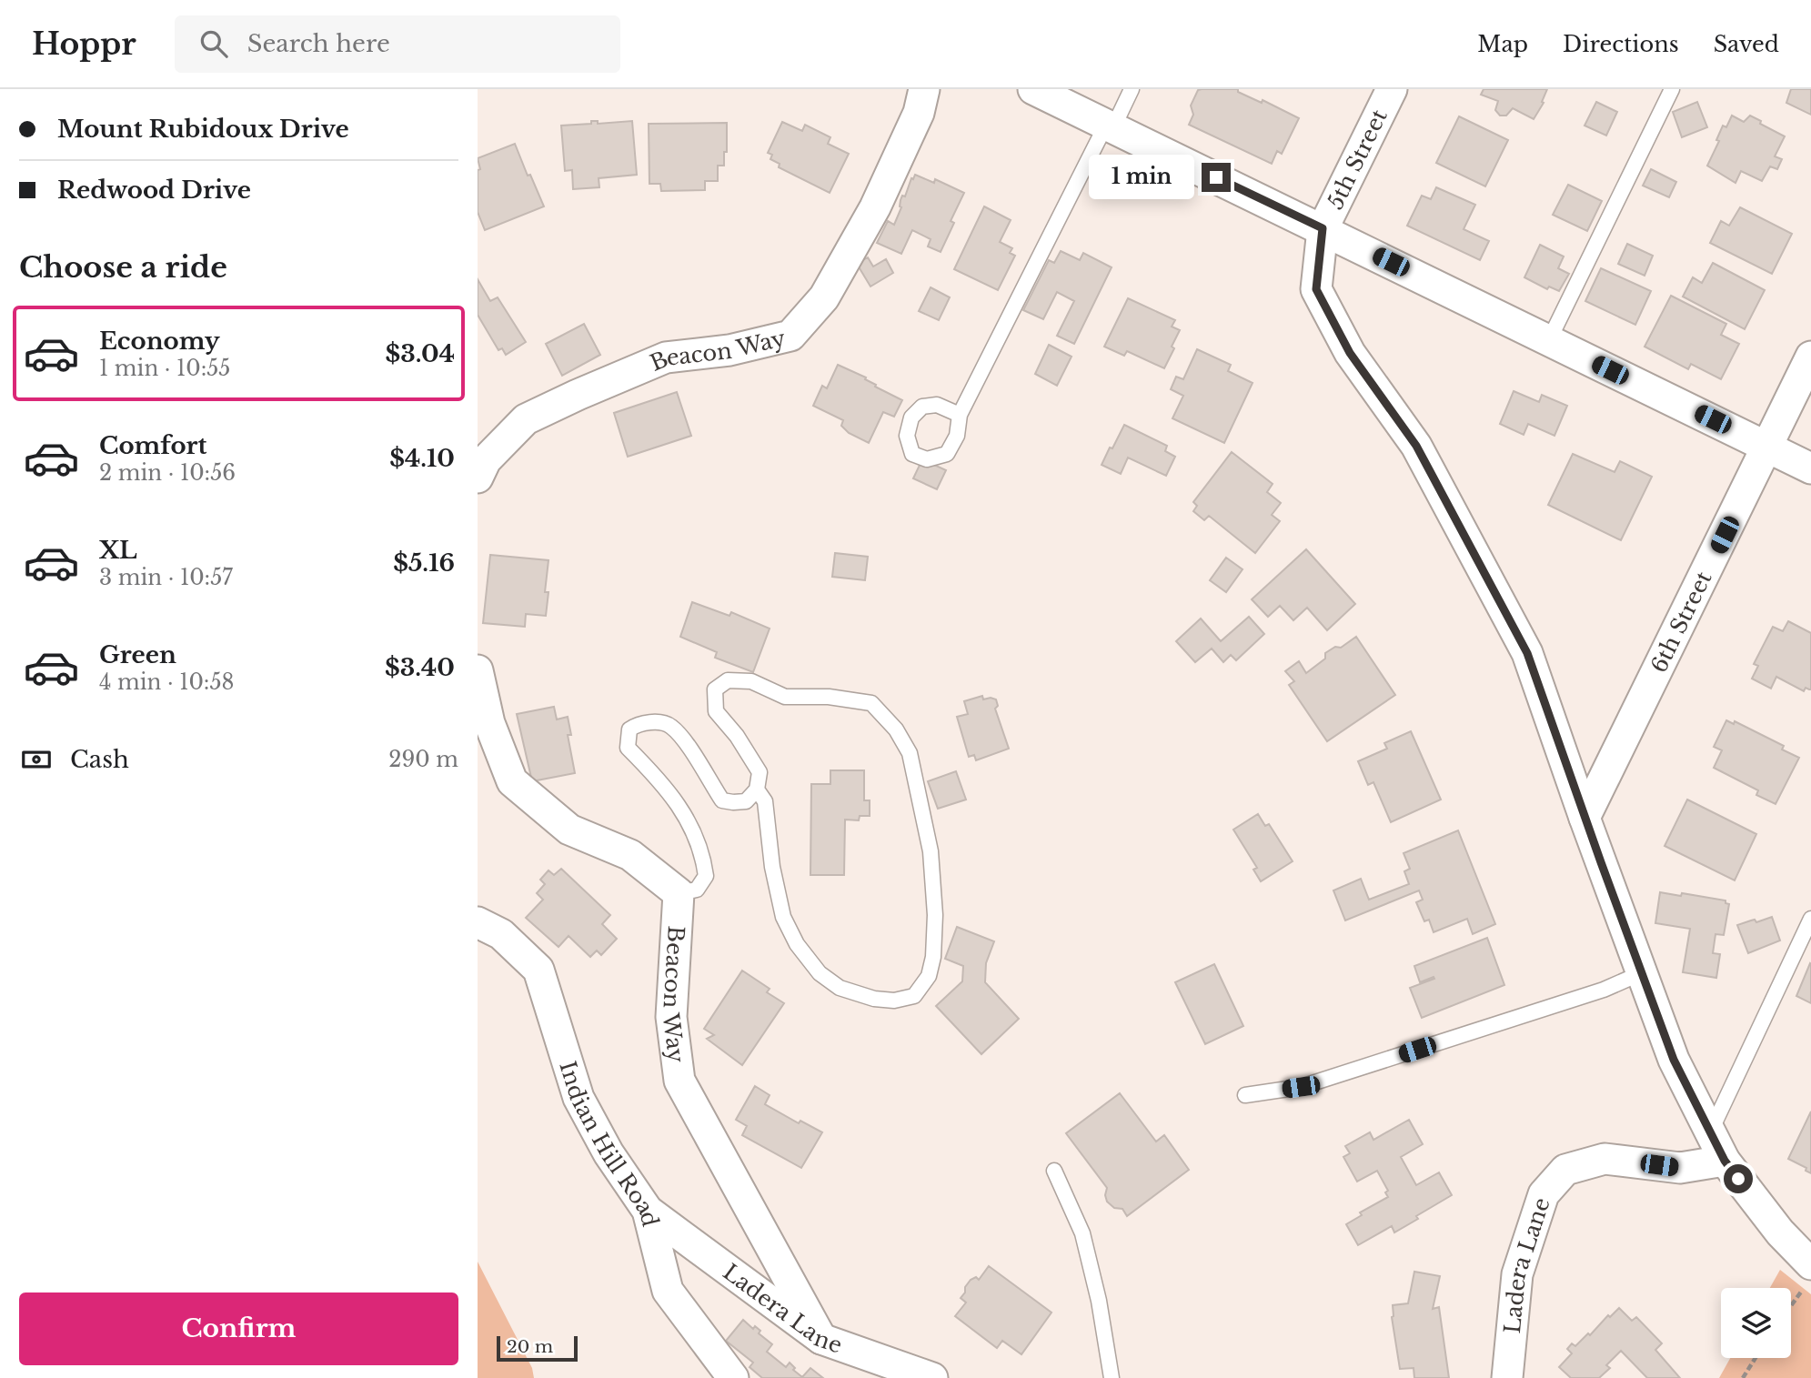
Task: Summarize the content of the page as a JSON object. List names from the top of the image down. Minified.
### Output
{"streets":{"street":["5th Street","Beacon Way","6th Street","Indian Hill Road","Ladera Lane"]},"crossings":[["Beacon Way","Ladera Lane"],["Indian Hill Road","Ladera Lane"]],"scale_bar":"20 m","page":{"header":"Hoppr","search":"Search here","nav":["Map","Directions","Saved"],"banner":["Mount Rubidoux Drive","Redwood Drive"],"bubble":"1 min","heading":"Choose a ride","list":[{"name":"Economy","note":"1 min · 10:55","value":"$3.04"},{"name":"Comfort","note":"2 min · 10:56","value":"$4.10"},{"name":"XL","note":"3 min · 10:57","value":"$5.16"},{"name":"Green","note":"4 min · 10:58","value":"$3.40"}],"pay":["Cash","290 m"],"buttons":"Confirm","scale":"20 m"}}
